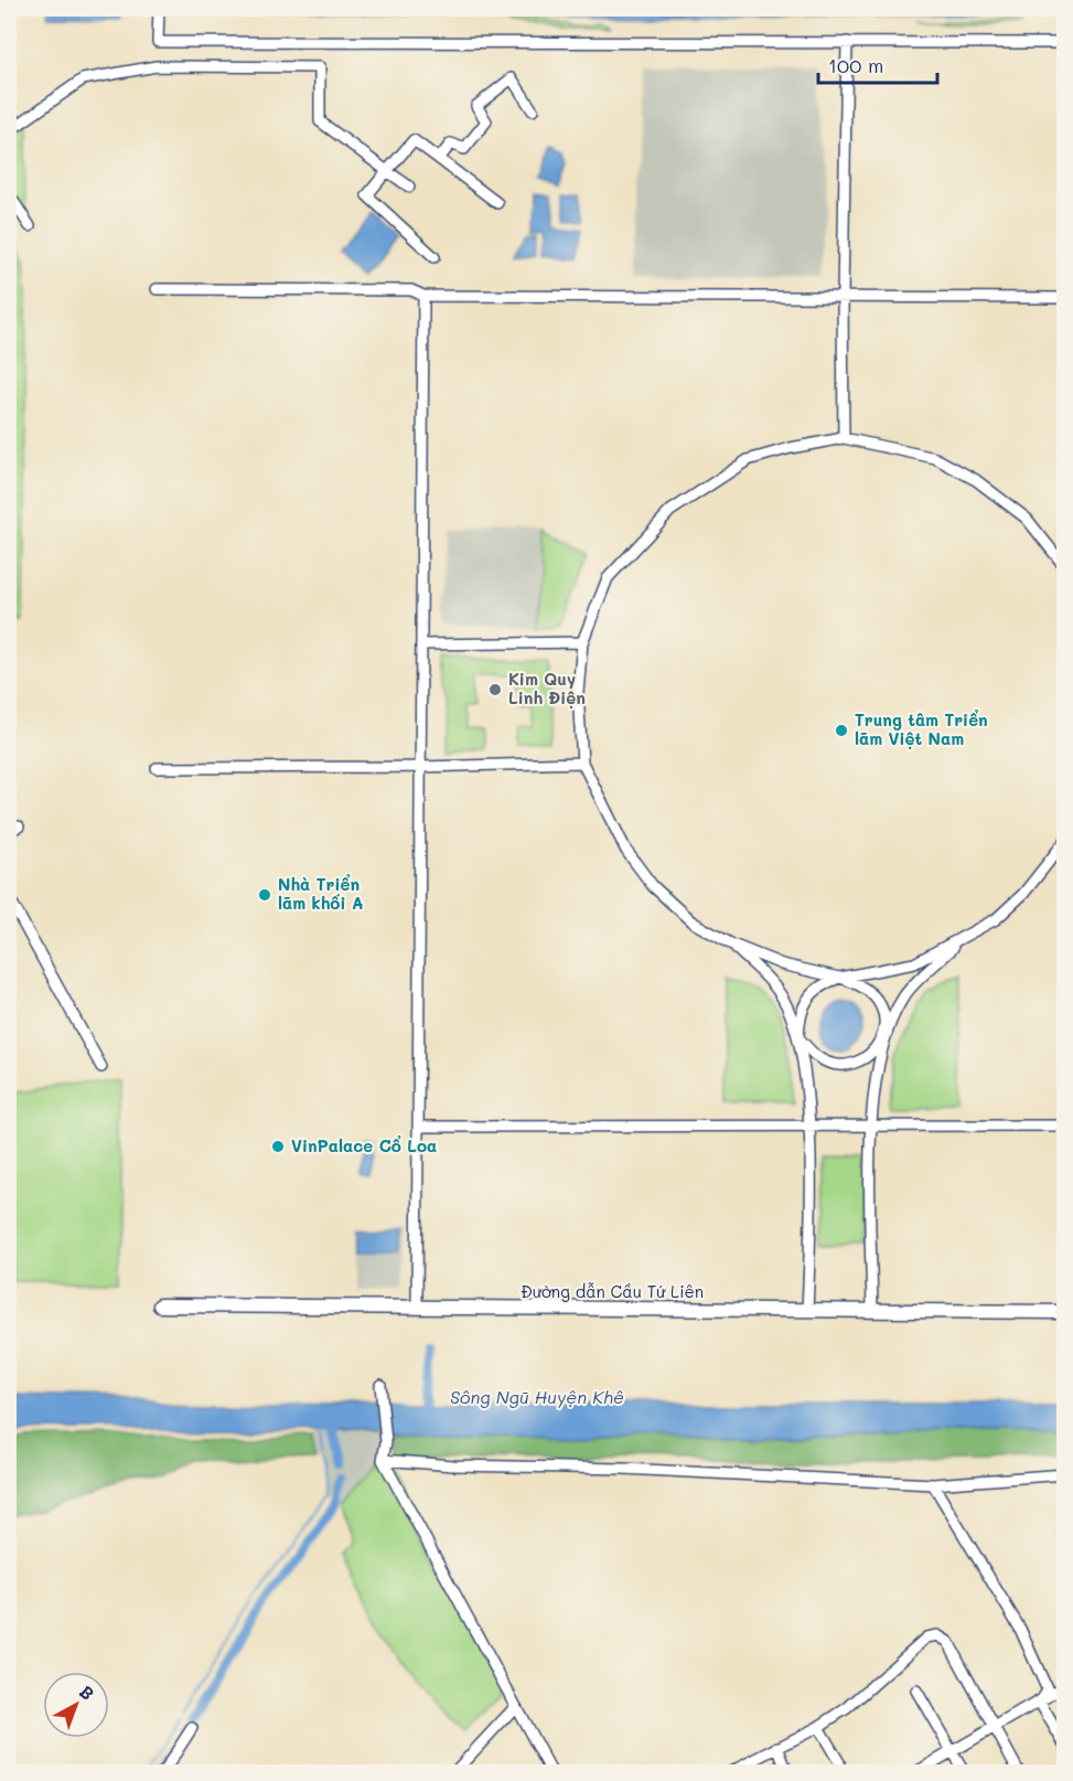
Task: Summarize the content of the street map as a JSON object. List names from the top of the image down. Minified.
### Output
{"streets":{"main road":["Đường dẫn Cầu Tứ Liên"]},"water":["Sông Ngũ Huyện Khê"],"places":["Kim Quy Linh Điện","Trung tâm Triển lãm Việt Nam","Nhà Triển lãm khối A","VinPalace Cổ Loa"],"scale_bar":"100 m","north":"top right"}
